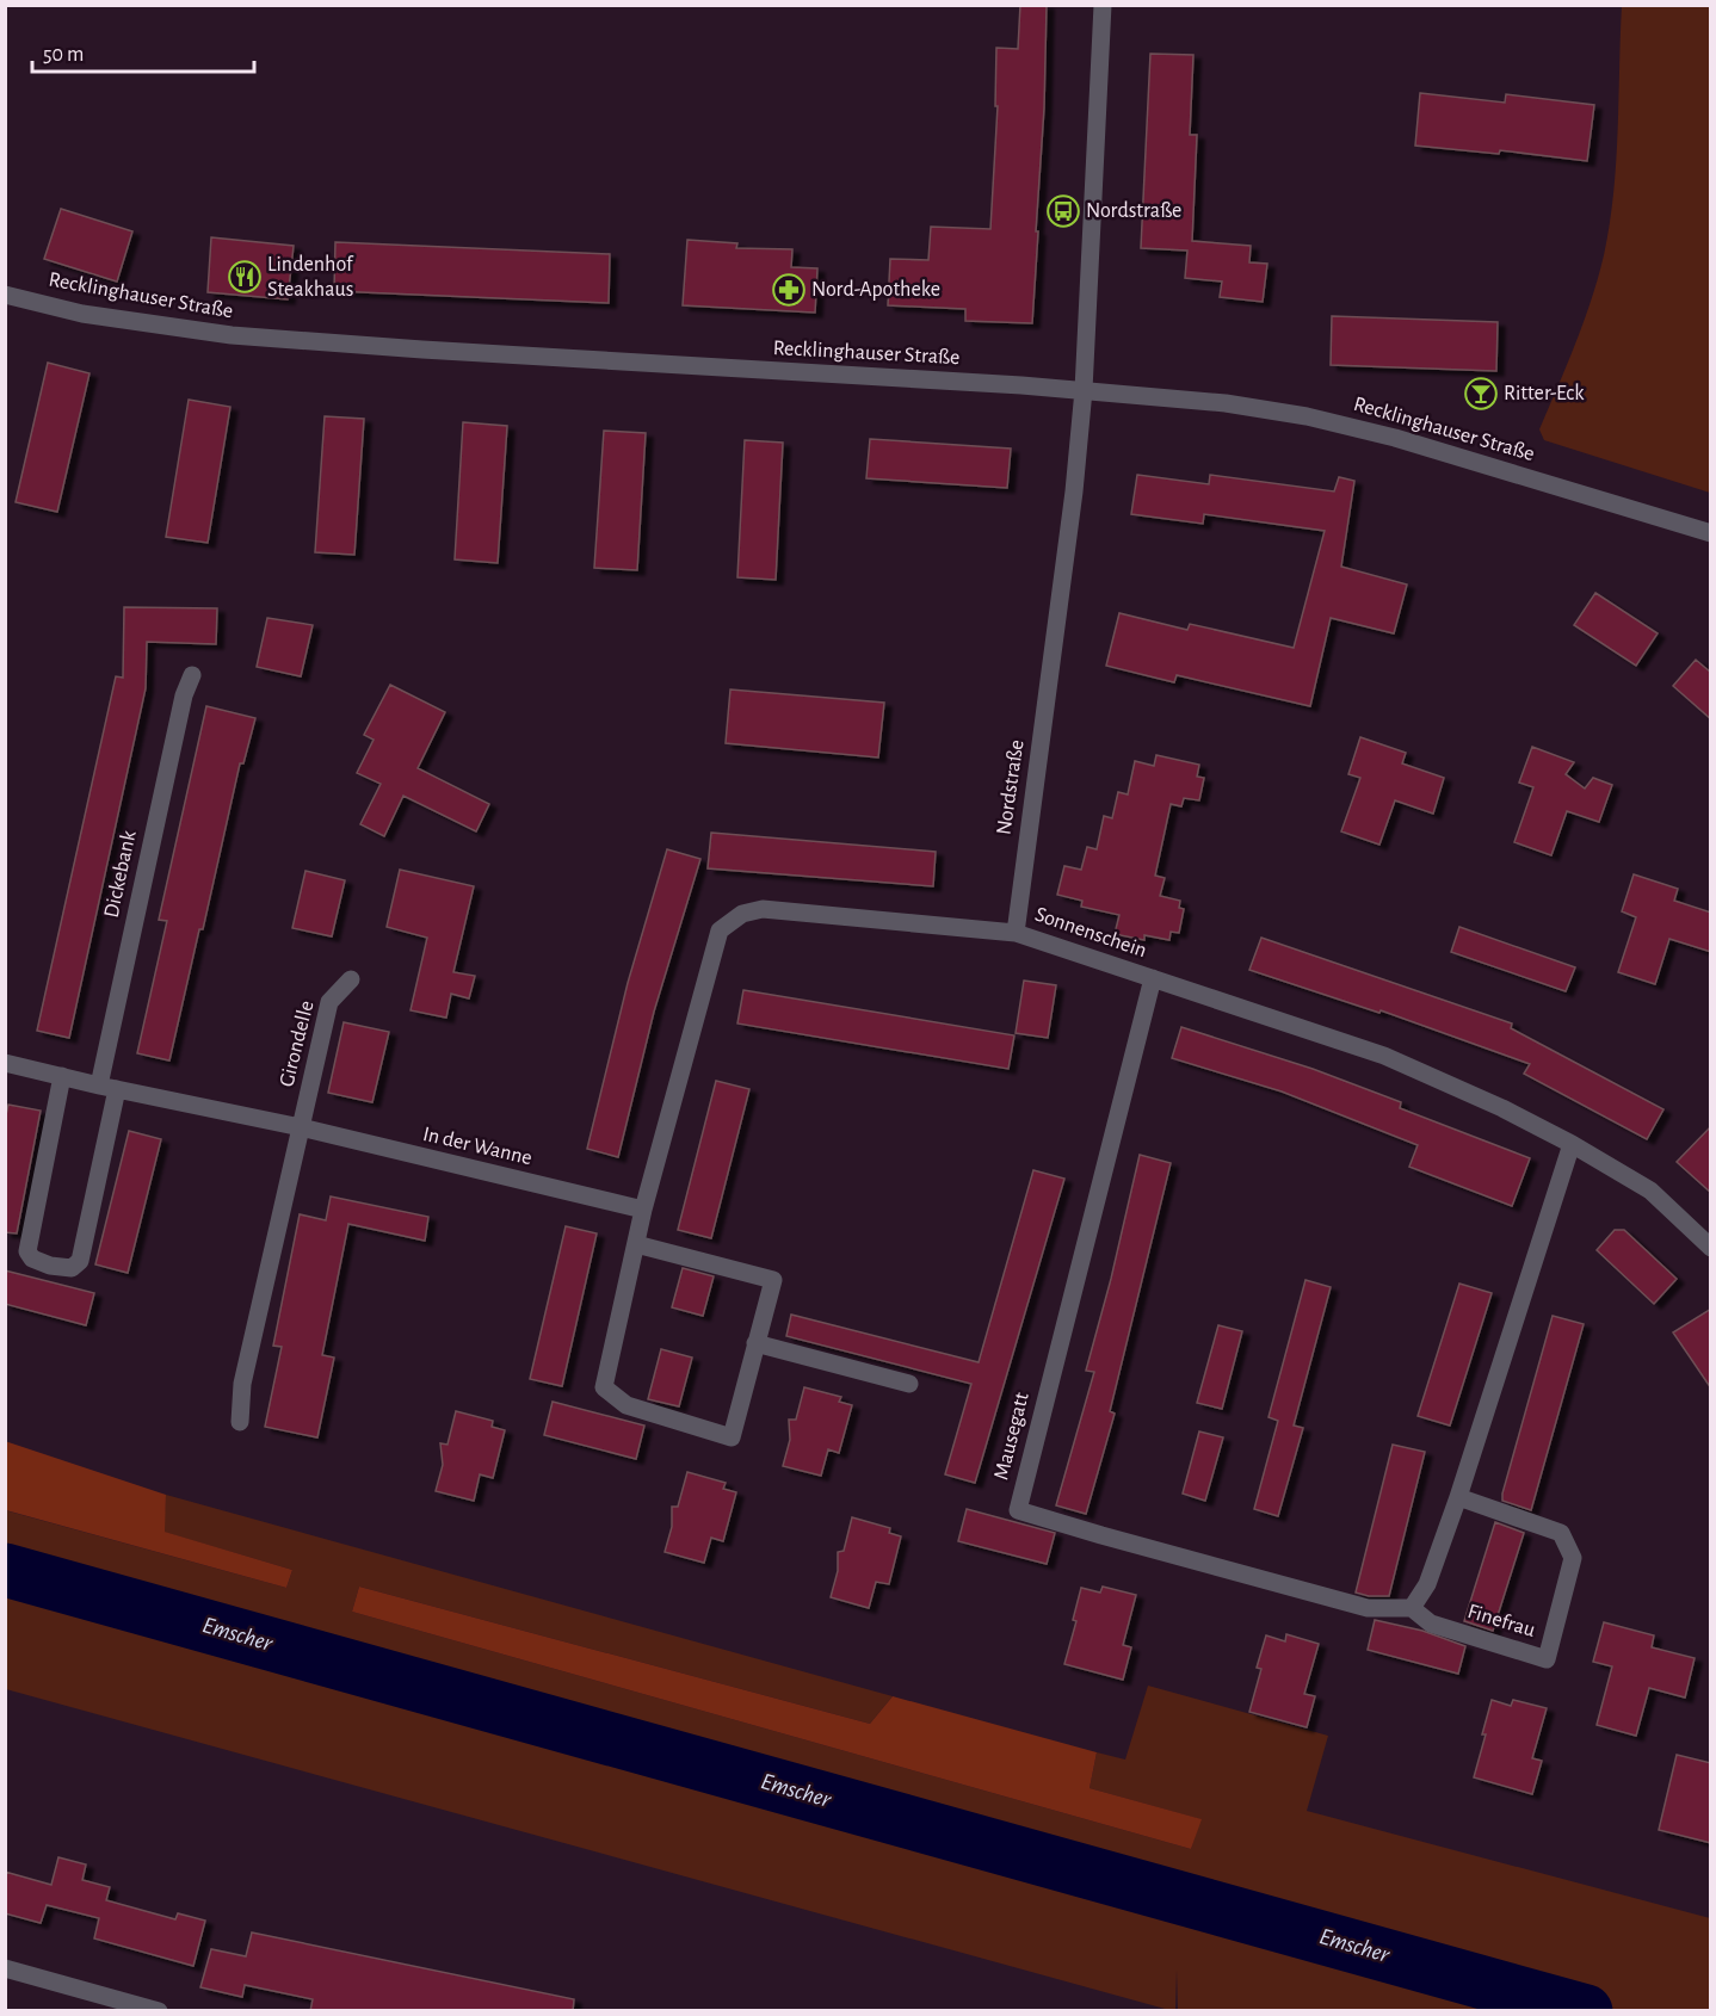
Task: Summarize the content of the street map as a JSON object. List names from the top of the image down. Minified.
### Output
{"streets":{"street":["Recklinghauser Straße","Nordstraße","Dickebank","Sonnenschein","Girondelle","In der Wanne","Mausegatt","Finefrau"]},"crossings":[["Recklinghauser Straße","Nordstraße"],["Nordstraße","Sonnenschein"],["Dickebank","In der Wanne"],["Sonnenschein","In der Wanne"],["Sonnenschein","Mausegatt"],["Girondelle","In der Wanne"],["Mausegatt","Finefrau"]],"water":["Emscher"],"places":{"bus stop":["Nordstraße"],"restaurant":["Lindenhof Steakhaus"],"pharmacy":["Nord-Apotheke"],"bar":["Ritter-Eck"]},"scale_bar":"50 m"}
